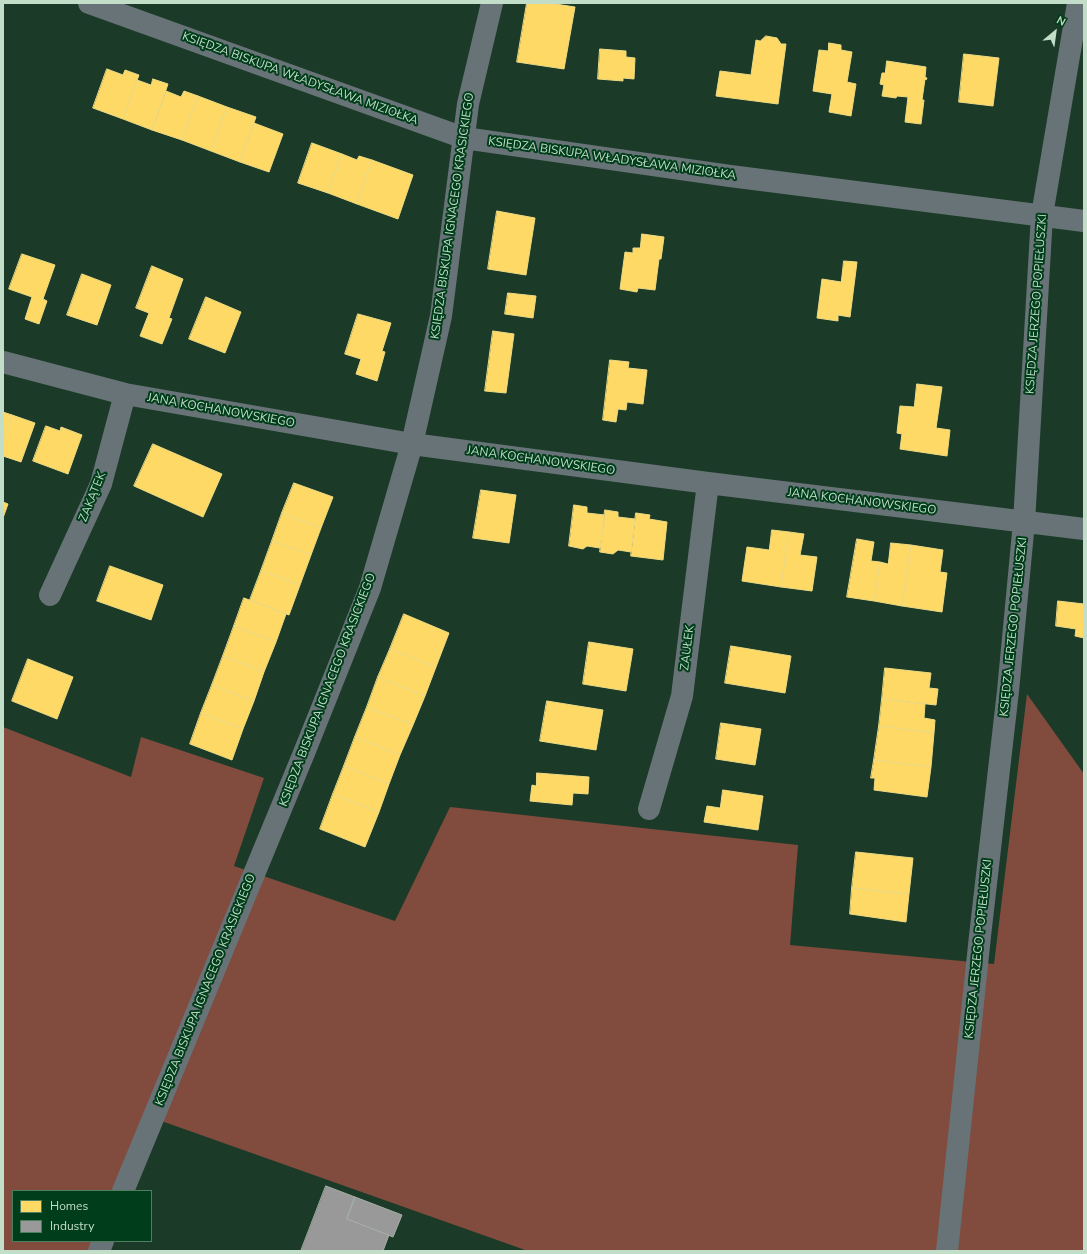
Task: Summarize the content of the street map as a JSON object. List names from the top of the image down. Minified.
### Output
{"streets":{"street":["KSIĘDZA BISKUPA WŁADYSŁAWA MIZIOŁKA","KSIĘDZA BISKUPA IGNACEGO KRASICKIEGO","KSIĘDZA JERZEGO POPIEŁUSZKI","JANA KOCHANOWSKIEGO","ZAKĄTEK","ZAUŁEK"]},"crossings":[["KSIĘDZA BISKUPA WŁADYSŁAWA MIZIOŁKA","KSIĘDZA BISKUPA IGNACEGO KRASICKIEGO"],["KSIĘDZA BISKUPA WŁADYSŁAWA MIZIOŁKA","KSIĘDZA JERZEGO POPIEŁUSZKI"],["KSIĘDZA BISKUPA IGNACEGO KRASICKIEGO","JANA KOCHANOWSKIEGO"],["KSIĘDZA JERZEGO POPIEŁUSZKI","JANA KOCHANOWSKIEGO"],["JANA KOCHANOWSKIEGO","ZAKĄTEK"],["JANA KOCHANOWSKIEGO","ZAUŁEK"]],"legend":["Homes","Industry"],"north":"top right"}
